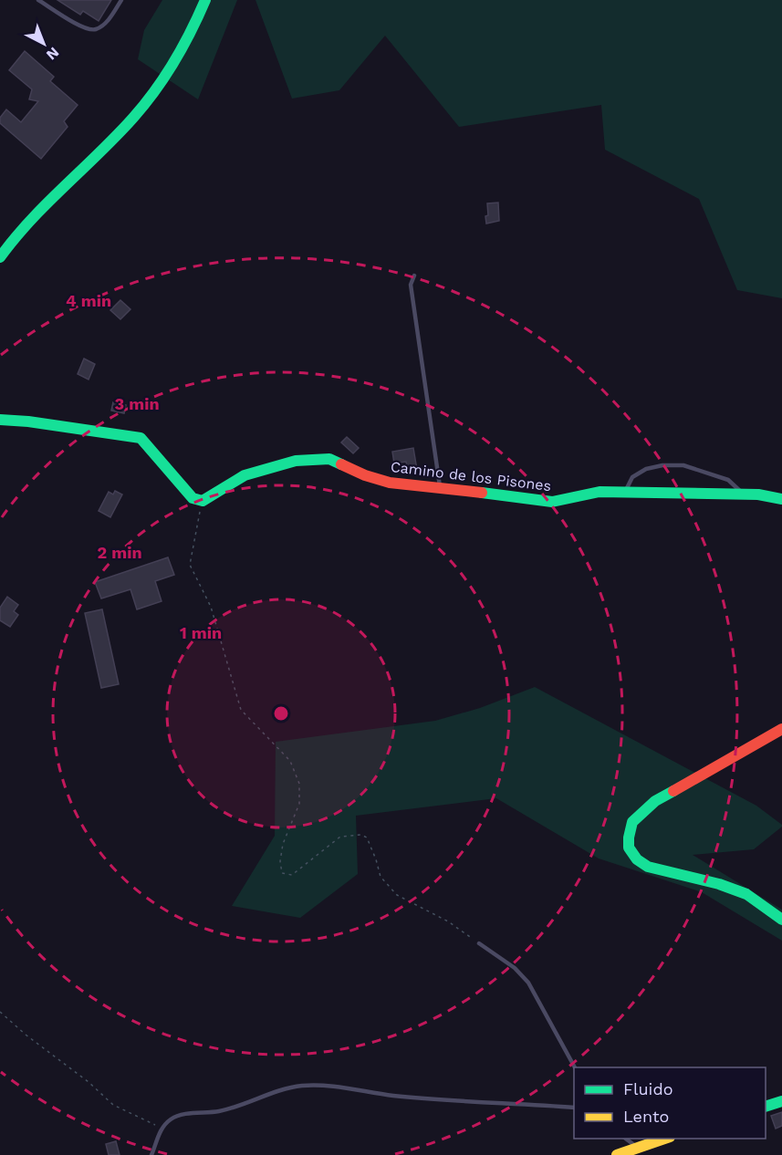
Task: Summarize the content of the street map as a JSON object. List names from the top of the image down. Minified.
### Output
{"streets":{"main road":["Camino de los Pisones"]},"legend":["Fluido","Lento"],"north":"bottom right","rings":["4 min","3 min","2 min","1 min"]}
